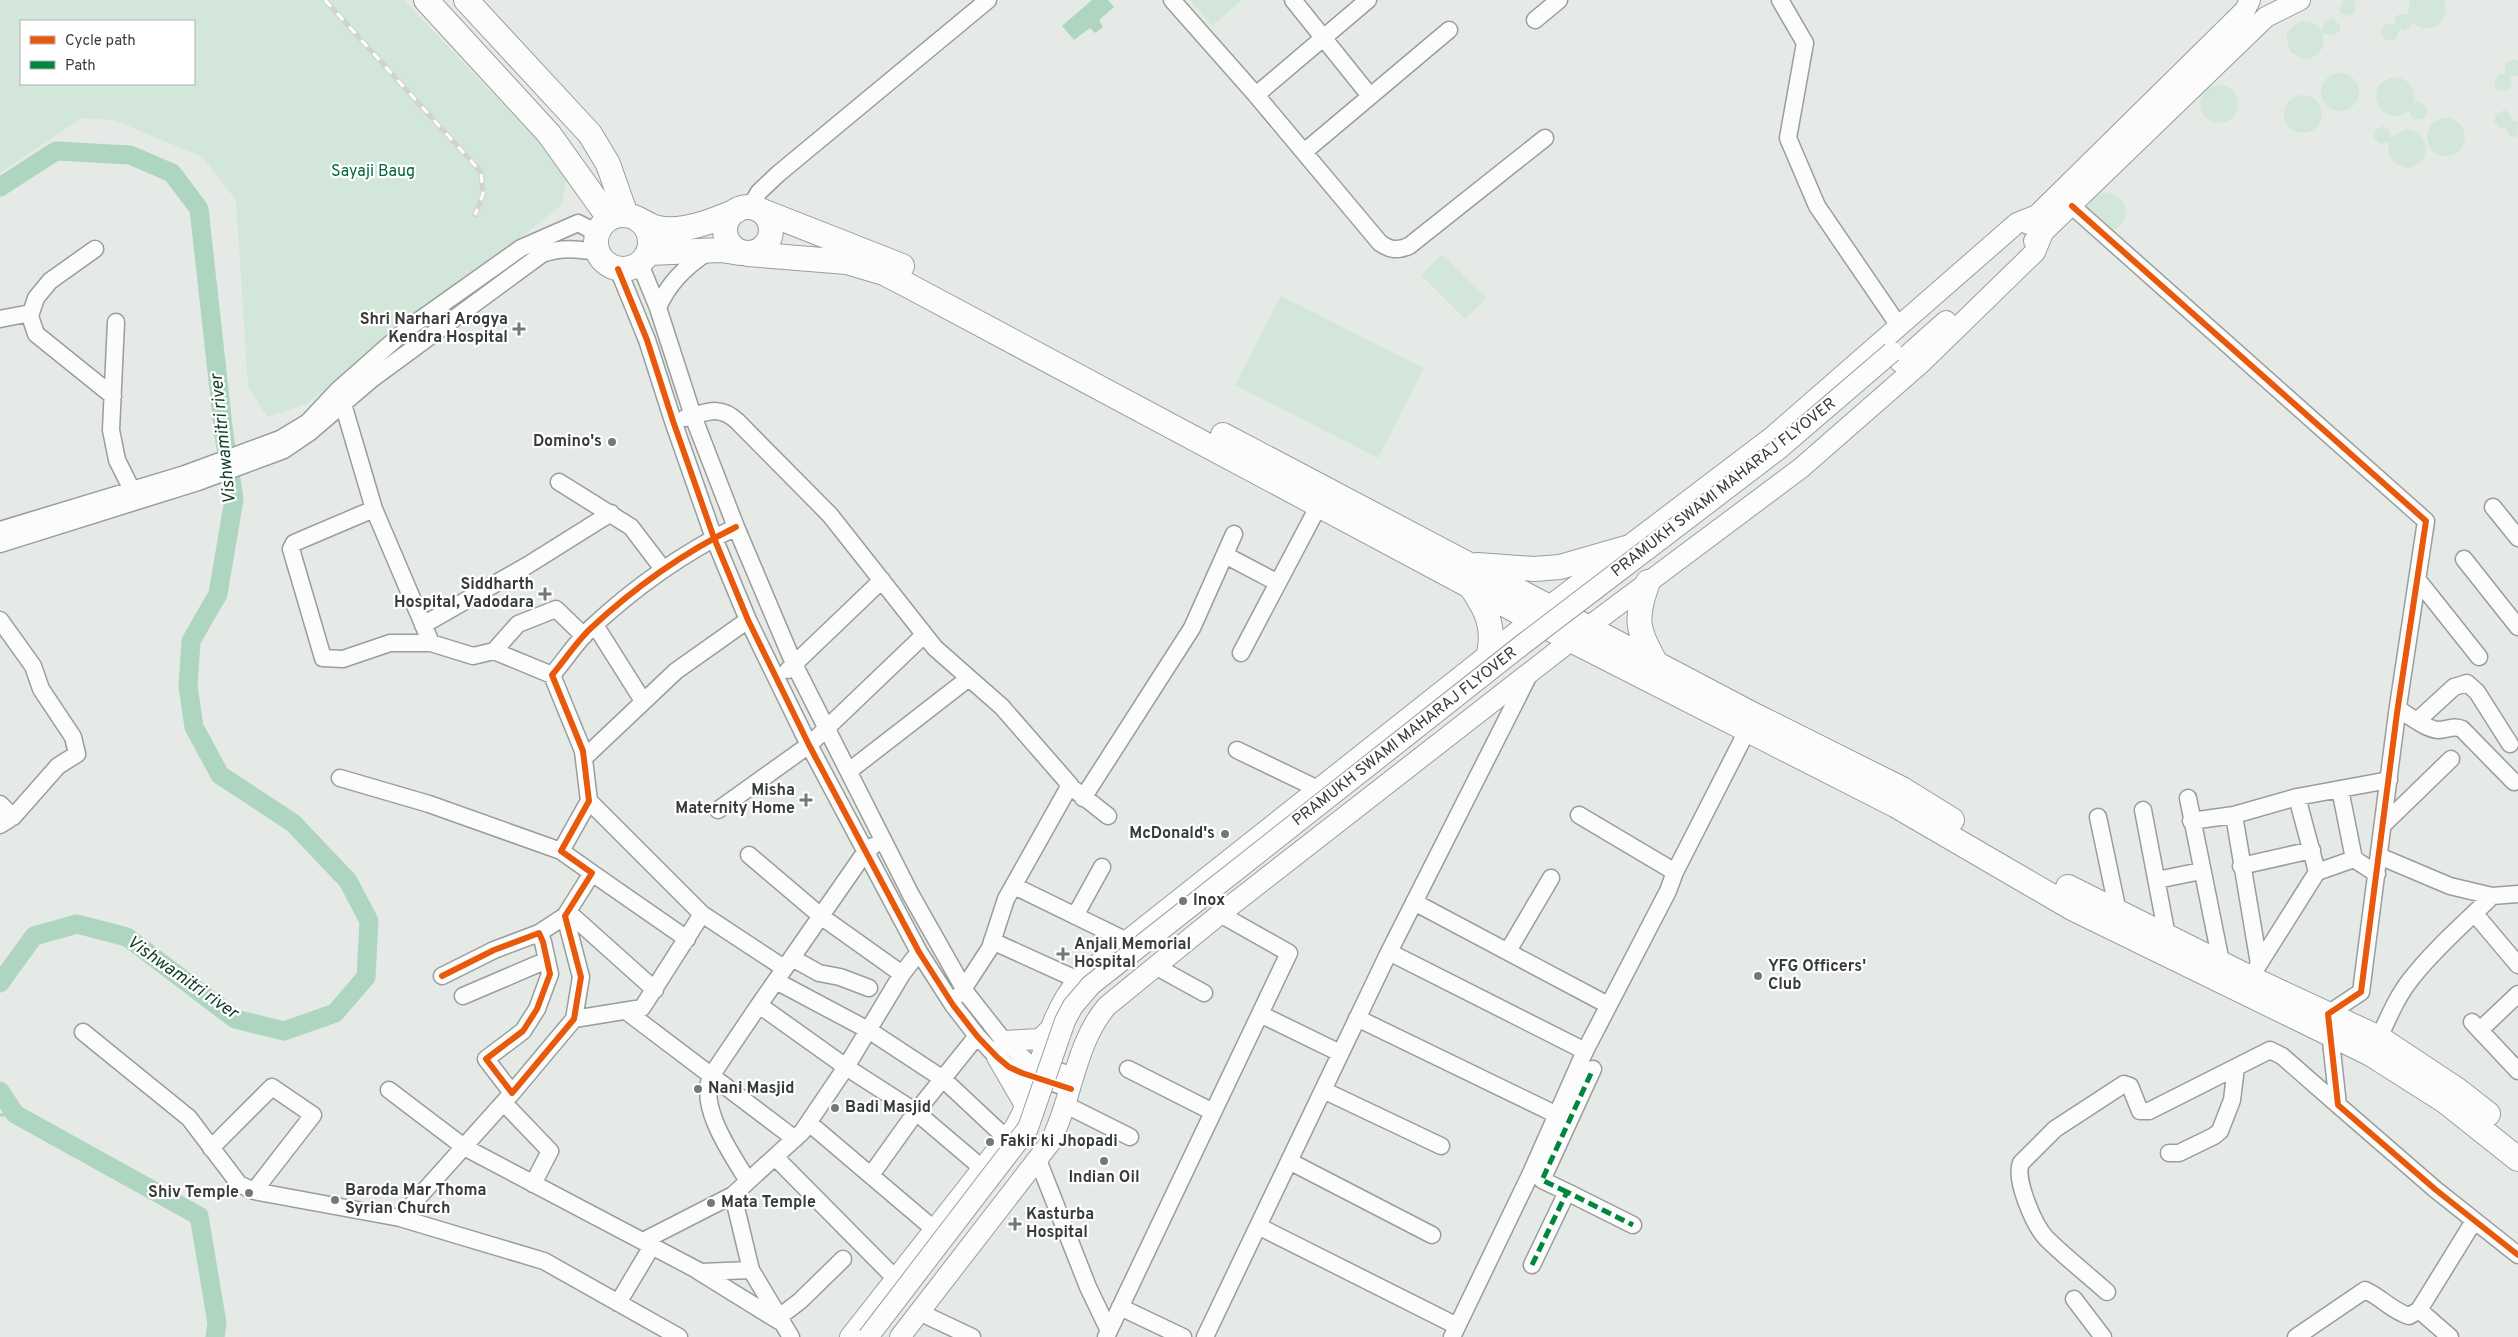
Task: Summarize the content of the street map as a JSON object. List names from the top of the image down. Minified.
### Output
{"streets":{"main road":["PRAMUKH SWAMI MAHARAJ FLYOVER"]},"water":["Vishwamitri river"],"parks":["Sayaji Baug"],"places":{"health":["Shri Narhari Arogya Kendra Hospital","Siddharth Hospital, Vadodara","Misha Maternity Home","Anjali Memorial Hospital","Kasturba Hospital"],"other":["Domino's","McDonald's","Inox","YFG Officers' Club","Nani Masjid","Badi Masjid","Fakir ki Jhopadi","Indian Oil","Shiv Temple","Baroda Mar Thoma Syrian Church","Mata Temple"]},"legend":["Cycle path","Path"]}
